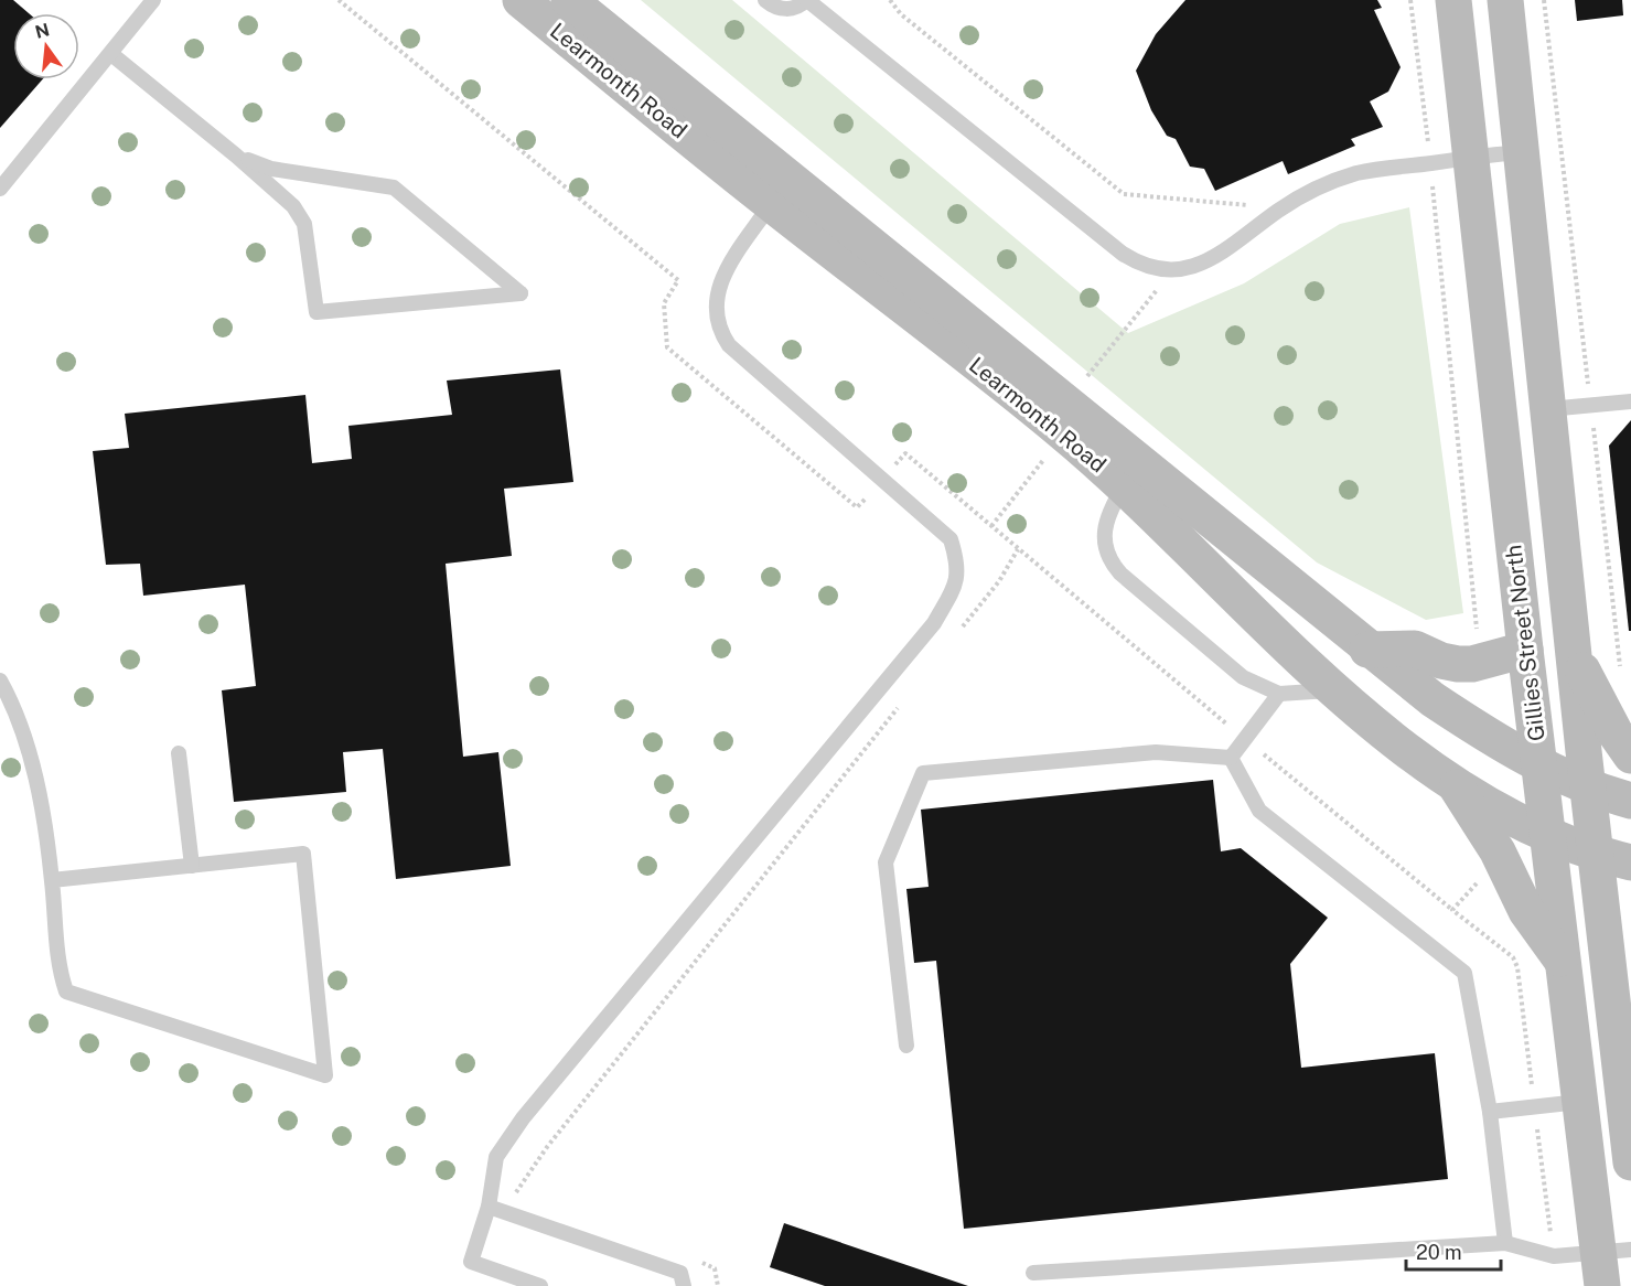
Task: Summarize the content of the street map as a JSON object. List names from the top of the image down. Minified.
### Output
{"streets":{"main road":["Learmonth Road","Gillies Street North"]},"crossings":[["Learmonth Road","Gillies Street North"]],"scale_bar":"20 m","north":"top"}
